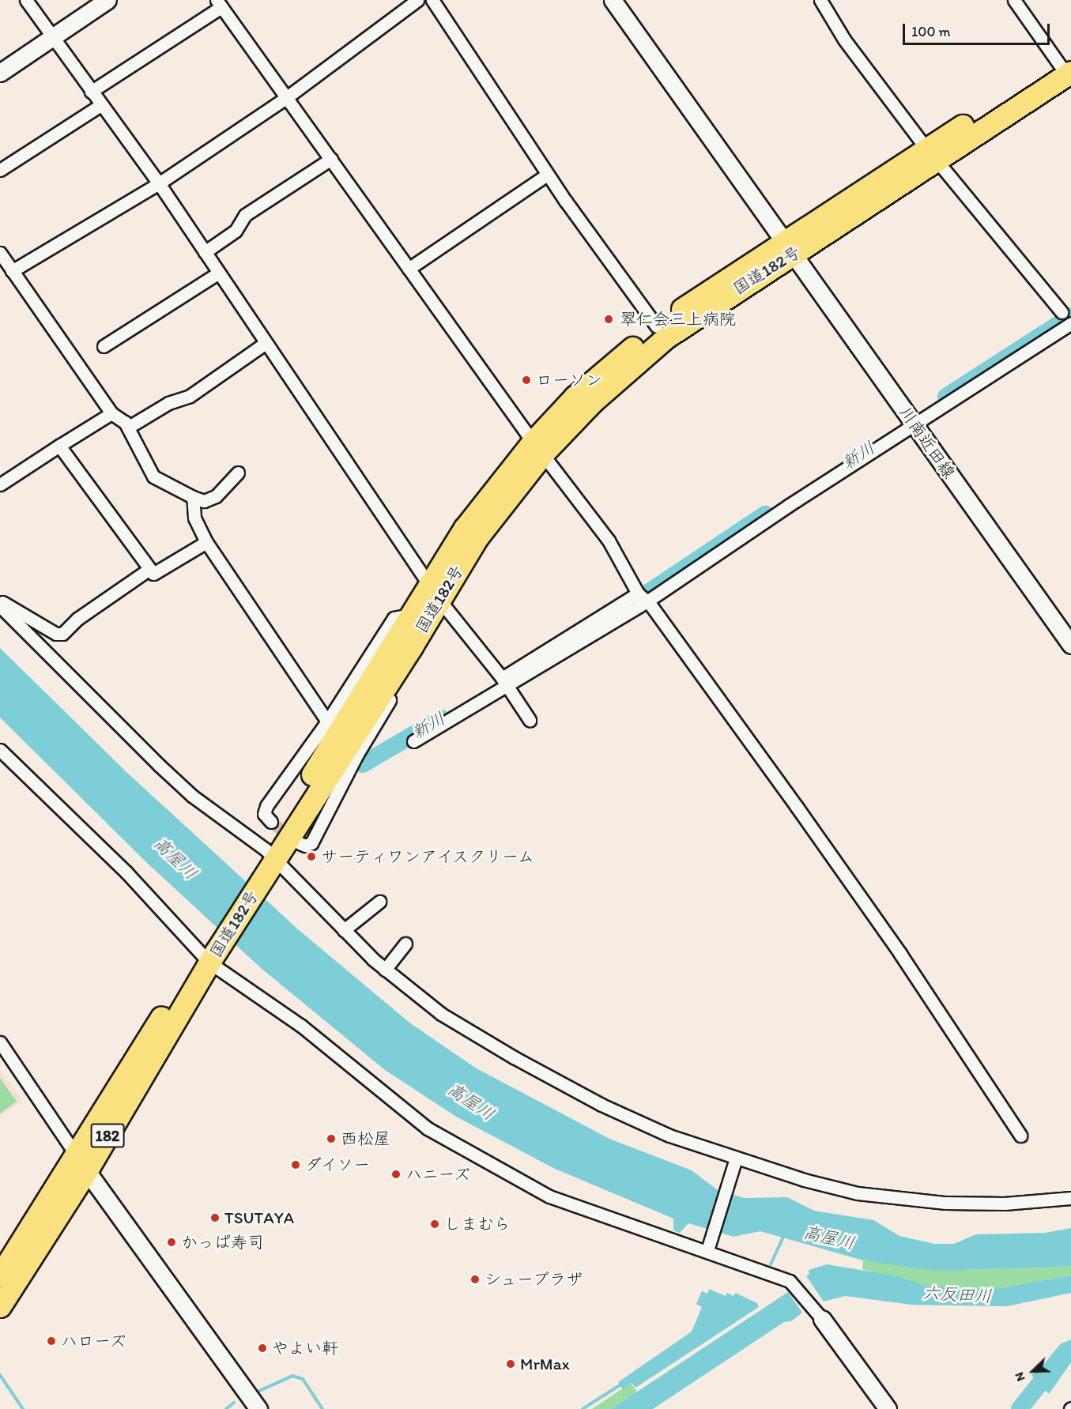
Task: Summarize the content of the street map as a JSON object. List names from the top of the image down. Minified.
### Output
{"streets":{"highway":["国道182号","182"],"street":["川南近田線"]},"crossings":[["国道182号","川南近田線"]],"water":["新川","高屋川","六反田川"],"places":["翠仁会三上病院","ローソン","サーティワンアイスクリーム","西松屋","ダイソー","ハニーズ","TSUTAYA","しまむら","かっぱ寿司","シュープラザ","ハローズ","やよい軒","MrMax"],"scale_bar":"100 m","north":"bottom left"}
